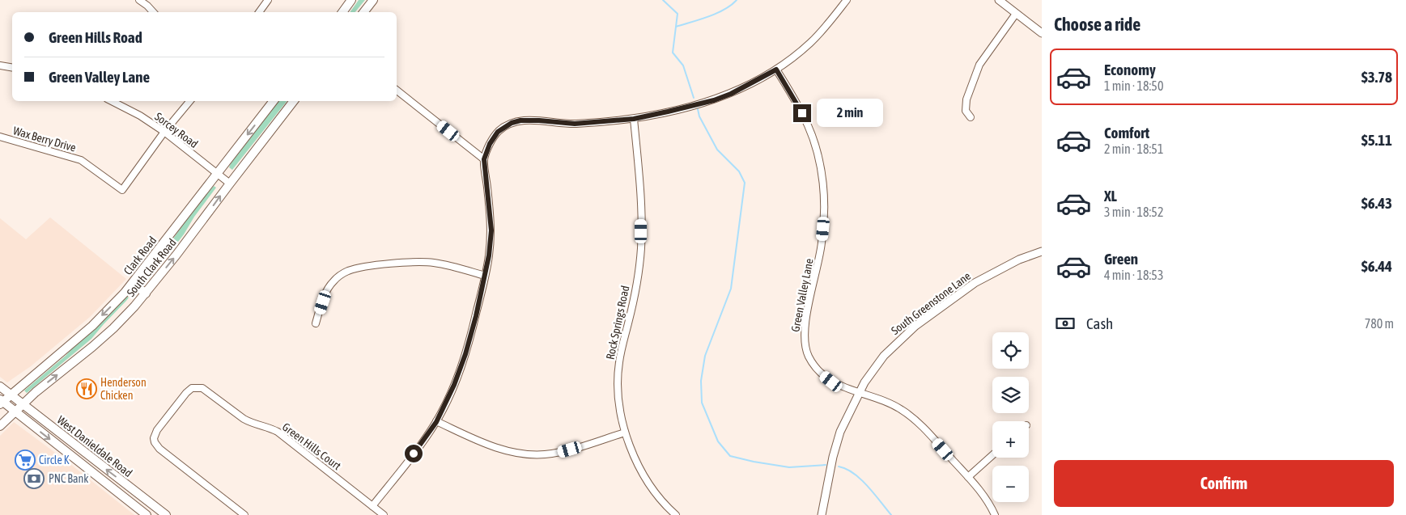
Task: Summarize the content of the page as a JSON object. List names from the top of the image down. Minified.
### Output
{"streets":{"main road":["Clark Road","South Clark Road","West Danieldale Road"],"street":["Sorcey Road","Wax Berry Drive","Green Valley Lane","South Greenstone Lane","Rock Springs Road","Green Hills Court"]},"crossings":[["Sorcey Road","Wax Berry Drive"],["Sorcey Road","Clark Road"],["Sorcey Road","South Clark Road"],["Clark Road","West Danieldale Road"],["South Clark Road","West Danieldale Road"],["Green Valley Lane","South Greenstone Lane"]],"one_way":["Clark Road","South Clark Road"],"places":{"restaurant":["Henderson Chicken"],"supermarket":["Circle K"],"bank":["PNC Bank"]},"page":{"heading":"Choose a ride","banner":["Green Hills Road","Green Valley Lane"],"list":[{"name":"Economy","note":"1 min · 18:50","value":"$3.78"},{"name":"Comfort","note":"2 min · 18:51","value":"$5.11"},{"name":"XL","note":"3 min · 18:52","value":"$6.43"},{"name":"Green","note":"4 min · 18:53","value":"$6.44"}],"bubble":"2 min","pay":["Cash","780 m"],"map_buttons":["+","−"],"buttons":"Confirm"}}
